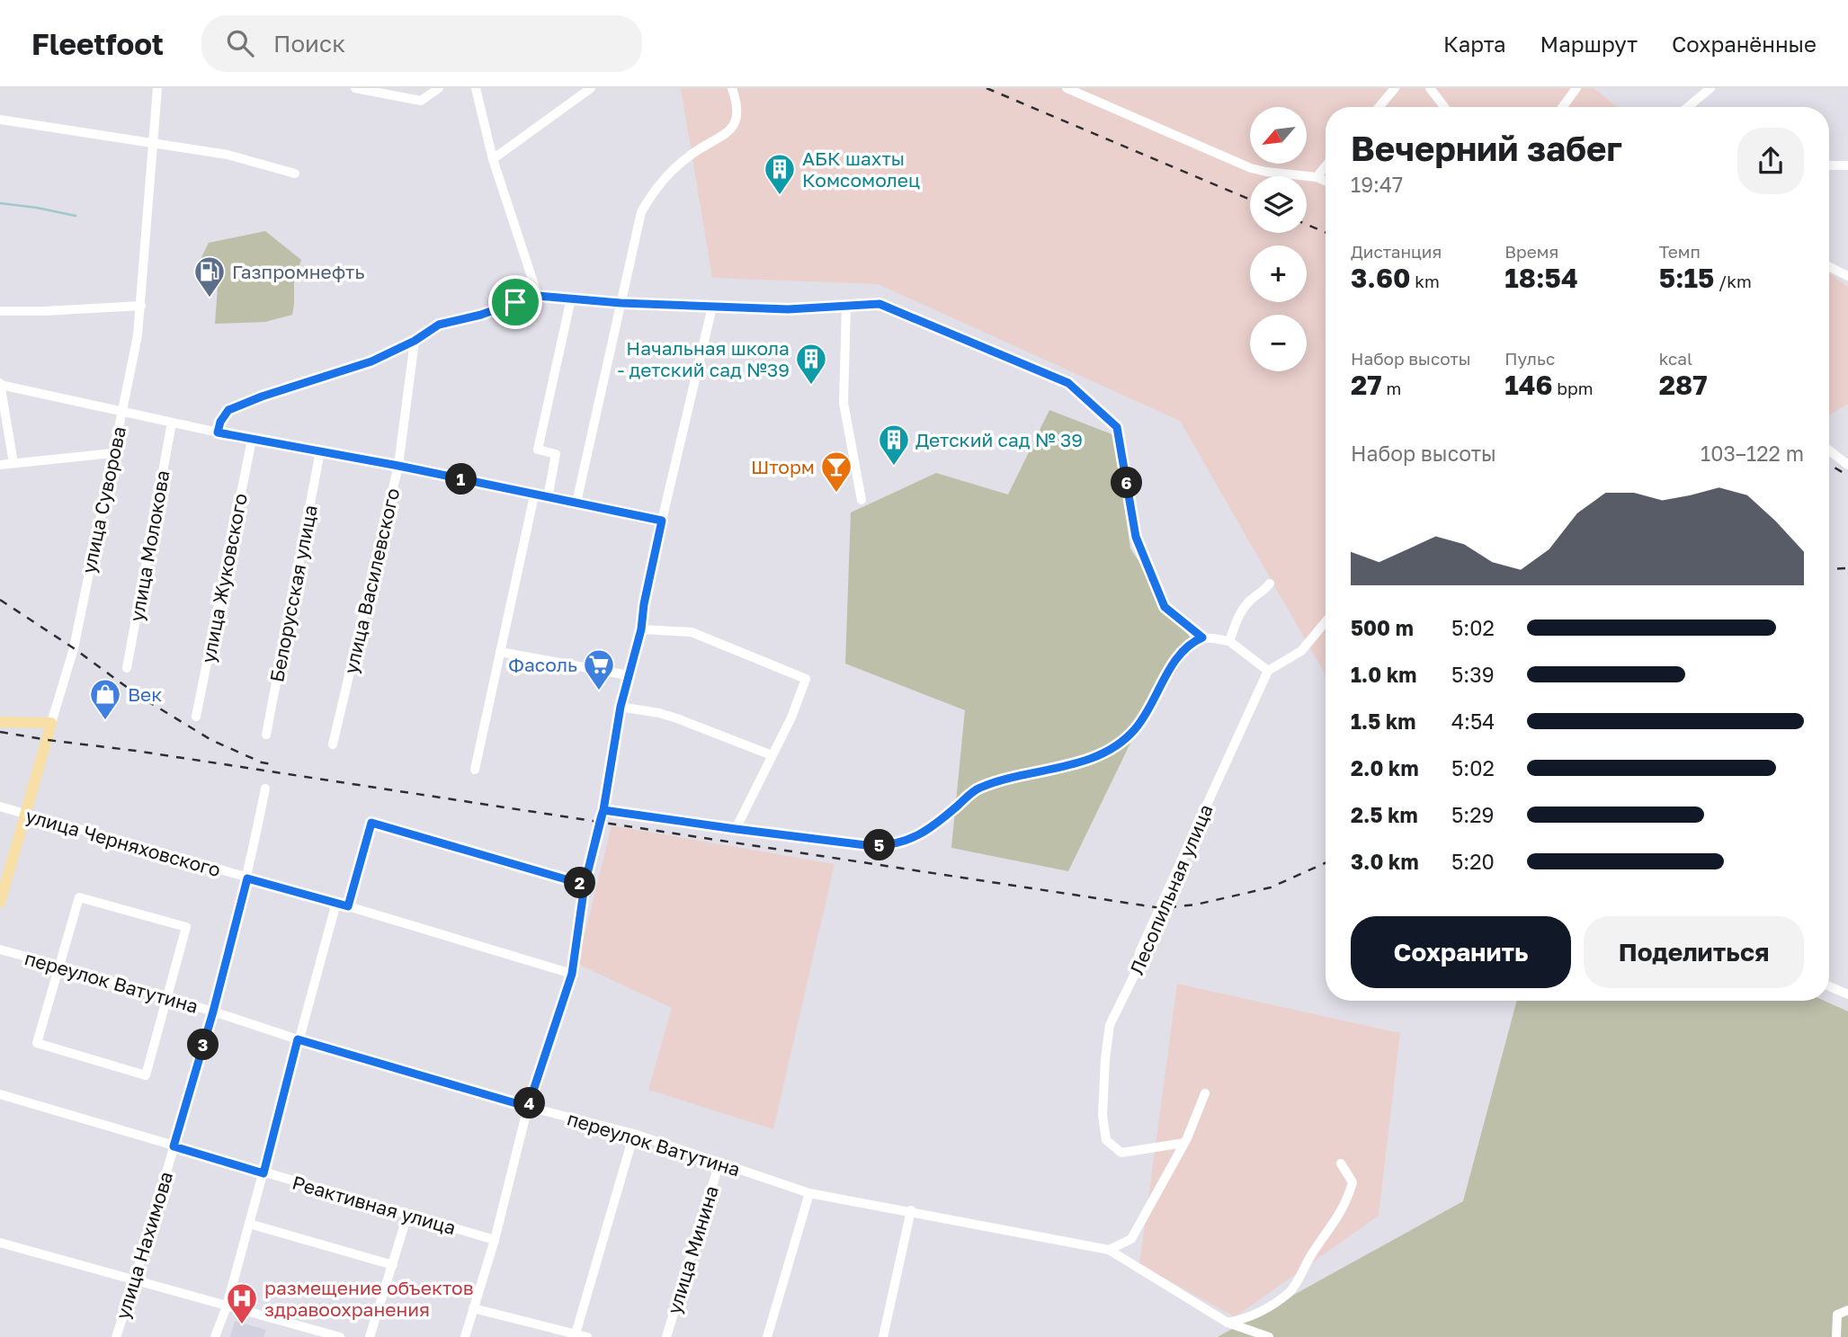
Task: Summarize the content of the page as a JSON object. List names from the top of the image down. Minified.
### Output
{"streets":{"main road":["улица Суворова"],"street":["улица Молокова","улица Жуковского","улица Василевского","Белорусская улица","улица Черняховского","Лесопильная улица","переулок Ватутина","Реактивная улица","улица Нахимова","улица Минина"]},"crossings":[["улица Суворова","улица Черняховского"],["улица Черняховского","улица Нахимова"],["переулок Ватутина","улица Нахимова"],["переулок Ватутина","улица Минина"],["Реактивная улица","улица Нахимова"]],"places":{"building":["АБК шахты Комсомолец","Начальная школа - детский сад №39","Детский сад № 39"],"fuel station":["Газпромнефть"],"bar":["Шторм"],"supermarket":["Фасоль"],"shop":["Век"],"hospital":["размещение объектов здравоохранения"]},"north":"bottom left","page":{"header":"Fleetfoot","search":"Поиск","nav":["Карта","Маршрут","Сохранённые"],"map_buttons":["+","−"],"heading":["Вечерний забег","19:47"],"stats":[["Дистанция","3.60 km"],["Время","18:54"],["Темп","5:15 /km"],["Набор высоты","27 m"],["Пульс","146 bpm"],["kcal","287"]],"chart":["Набор высоты","103–122 m"],"pins":["1","6","5","2","3","4"],"list":[{"name":"500 m","note":"5:02"},{"name":"1.0 km","note":"5:39"},{"name":"1.5 km","note":"4:54"},{"name":"2.0 km","note":"5:02"},{"name":"2.5 km","note":"5:29"},{"name":"3.0 km","note":"5:20"}],"buttons":["Сохранить","Поделиться"]}}
